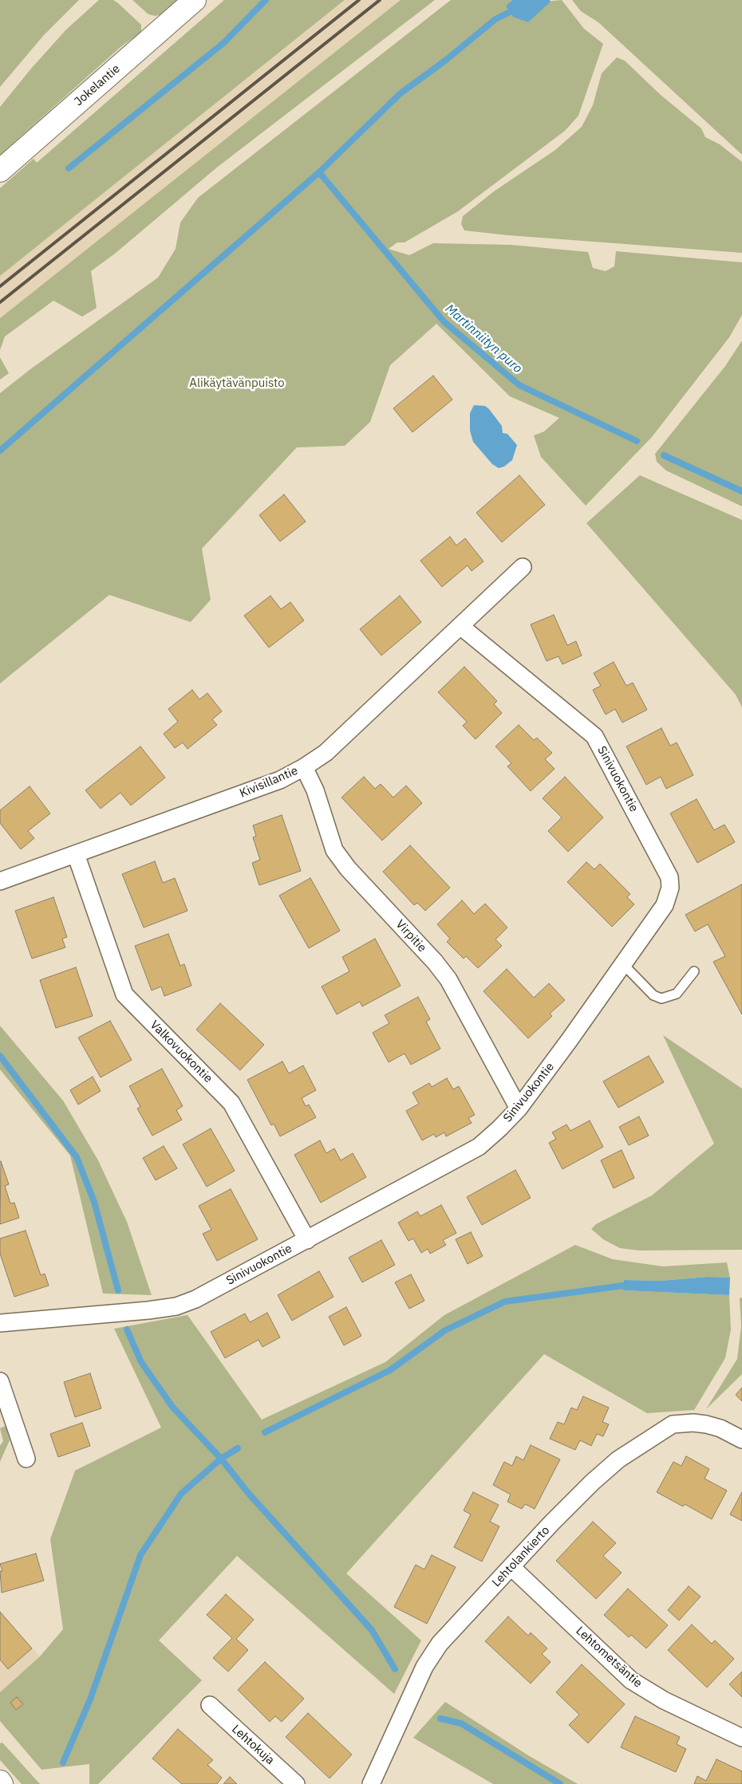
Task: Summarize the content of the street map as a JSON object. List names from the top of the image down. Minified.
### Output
{"streets":{"main road":["Jokelantie"],"street":["Sinivuokontie","Kivisillantie","Virpitie","Valkovuokontie","Lehtolankierto","Lehtometsäntie","Lehtokuja"]},"crossings":[["Sinivuokontie","Kivisillantie"],["Sinivuokontie","Virpitie"],["Sinivuokontie","Valkovuokontie"],["Kivisillantie","Virpitie"],["Kivisillantie","Valkovuokontie"],["Lehtolankierto","Lehtometsäntie"]],"water":["Martinniityn puro"],"parks":["Alikäytävänpuisto"]}
